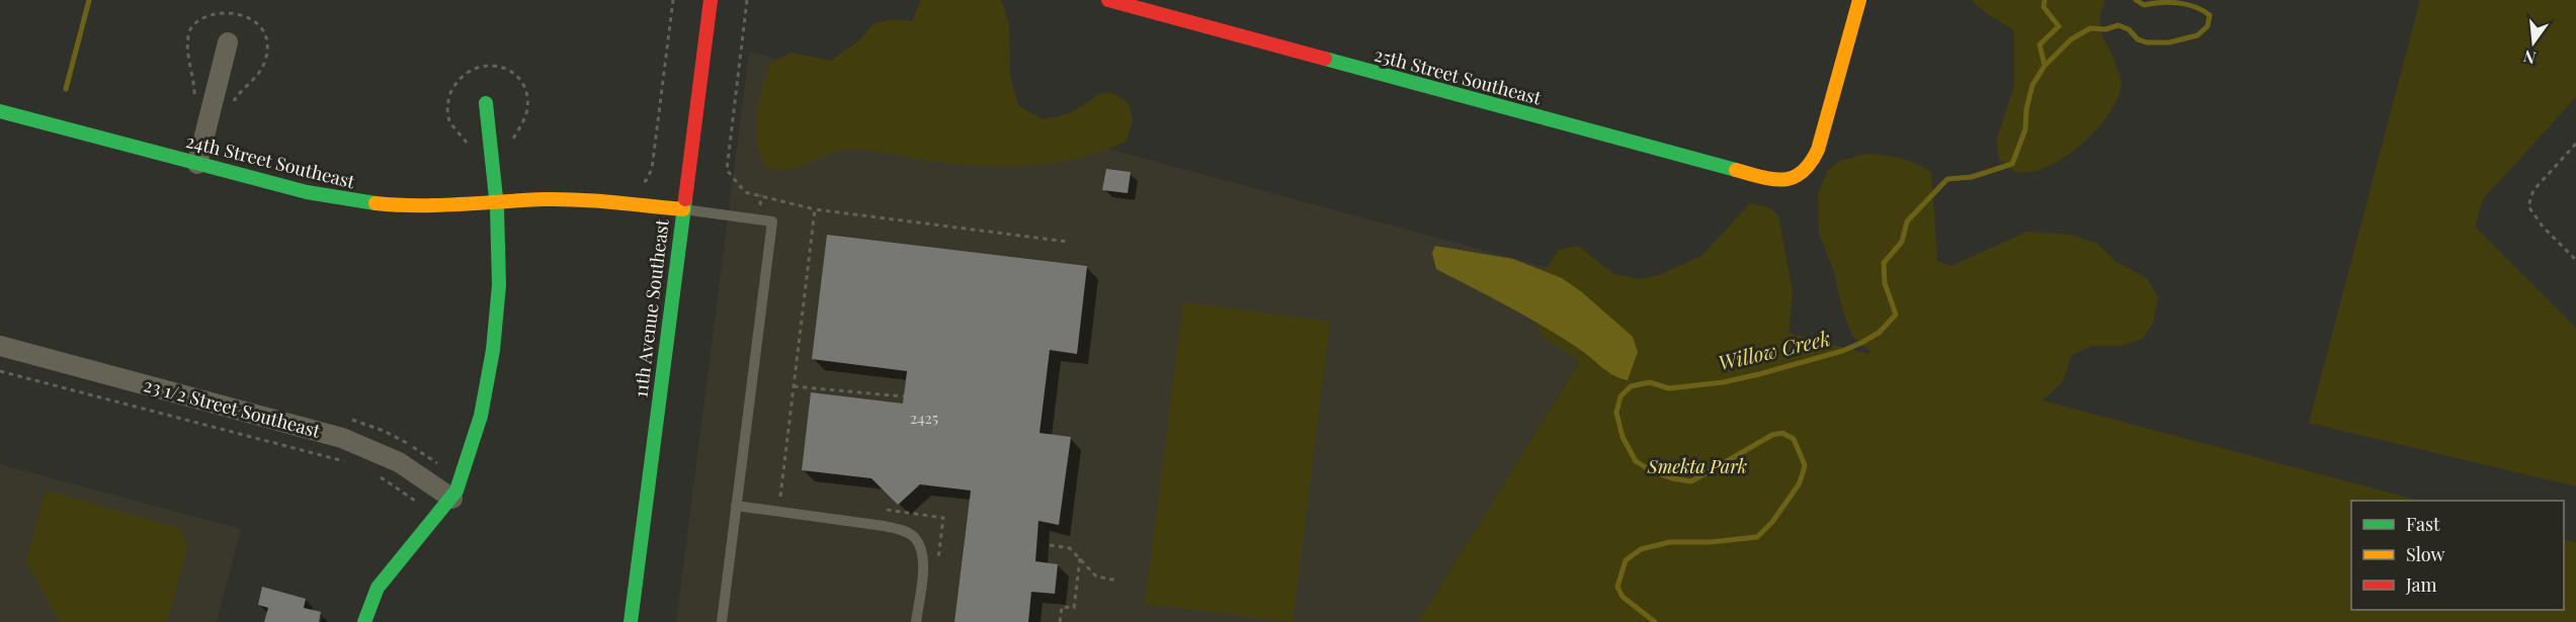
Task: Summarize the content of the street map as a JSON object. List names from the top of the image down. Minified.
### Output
{"streets":{"street":["25th Street Southeast","24th Street Southeast","11th Avenue Southeast","23 1/2 Street Southeast"]},"crossings":[["24th Street Southeast","11th Avenue Southeast"]],"water":["Willow Creek"],"parks":["Smekta Park"],"house_numbers":["2425"],"legend":["Fast","Slow","Jam"],"north":"bottom"}
